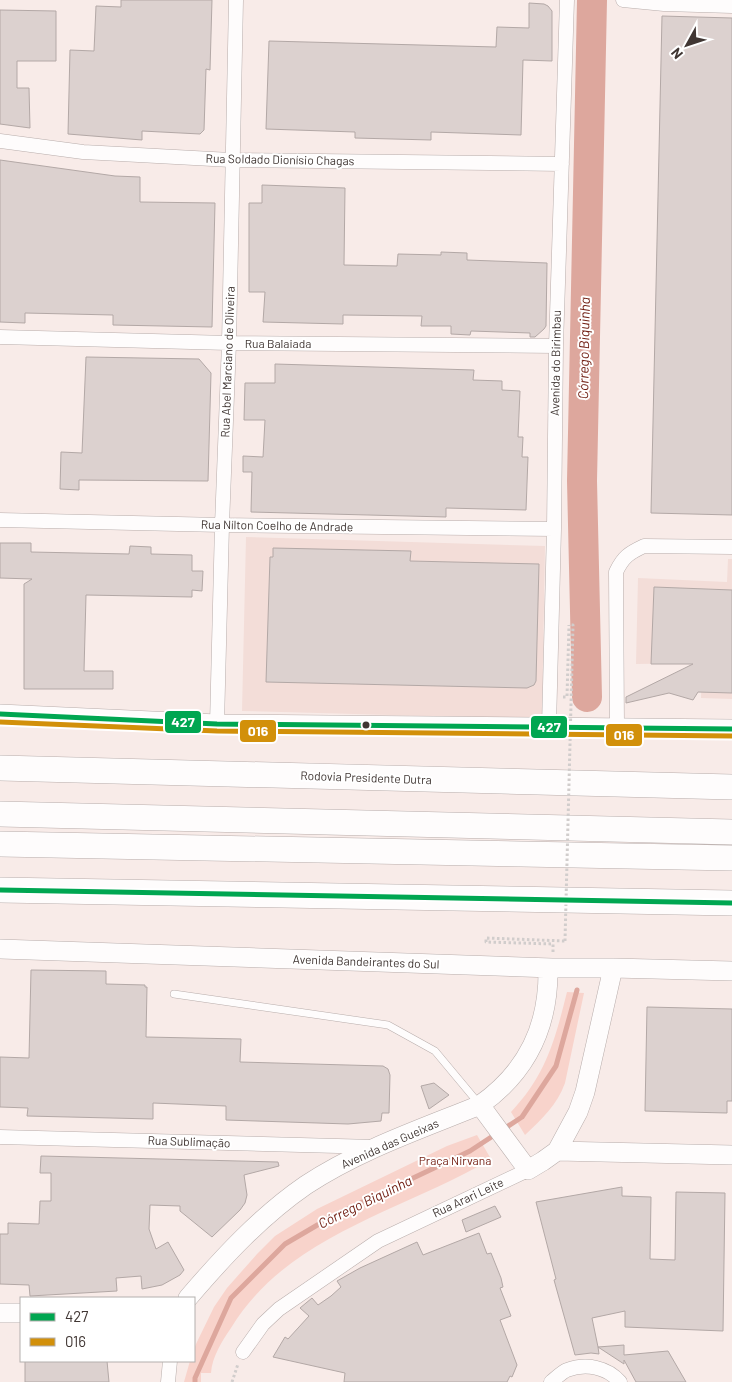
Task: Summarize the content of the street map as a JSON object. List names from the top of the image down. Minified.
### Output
{"streets":{"highway":["Rodovia Presidente Dutra"],"street":["Rua Soldado Dionísio Chagas","Rua Balaiada","Rua Abel Marciano de Oliveira","Avenida do Birimbau","Rua Nílton Coelho de Andrade","Avenida Bandeirantes do Sul","Rua Sublimação","Avenida das Gueixas","Rua Arari Leite"]},"crossings":[["Rua Soldado Dionísio Chagas","Rua Abel Marciano de Oliveira"],["Rua Soldado Dionísio Chagas","Avenida do Birimbau"],["Rua Balaiada","Rua Abel Marciano de Oliveira"],["Rua Balaiada","Avenida do Birimbau"],["Rua Abel Marciano de Oliveira","Rua Nílton Coelho de Andrade"],["Avenida do Birimbau","Rua Nílton Coelho de Andrade"],["Avenida Bandeirantes do Sul","Avenida das Gueixas"],["Rua Sublimação","Avenida das Gueixas"]],"water":["Córrego Biquinha"],"parks":["Praça Nirvana"],"lines":["transit line 427","transit line 016"],"legend":["427","016"],"north":"bottom left"}
